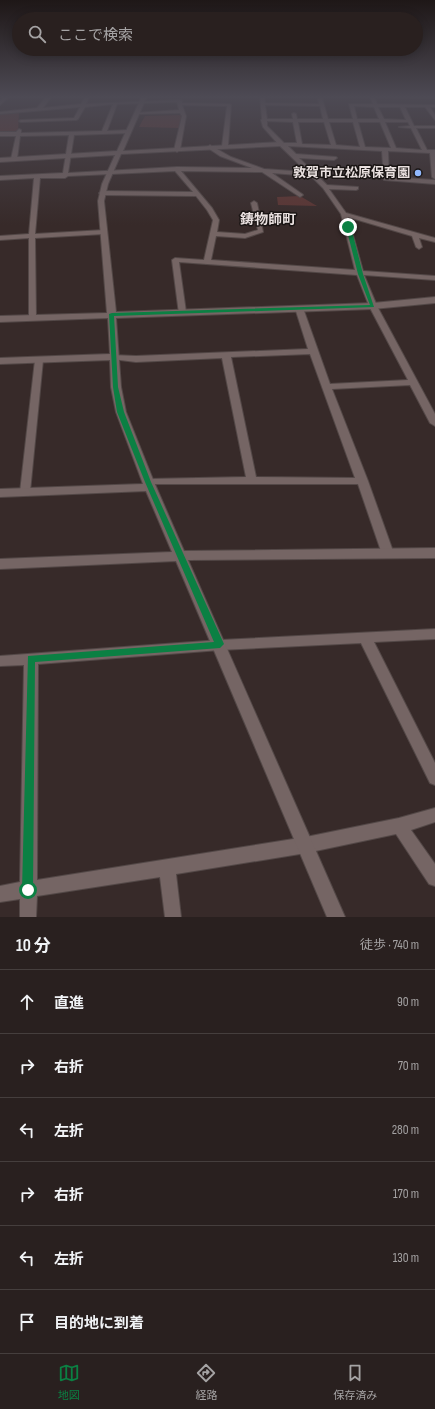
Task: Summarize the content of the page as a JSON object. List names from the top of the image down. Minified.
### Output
{"districts":["鋳物師町"],"places":["敦賀市立松原保育園"],"page":{"search":"ここで検索","heading":["10 分","徒歩 · 740 m"],"list":[["直進","90 m"],["右折","70 m"],["左折","280 m"],["右折","170 m"],["左折","130 m"],"目的地に到着"],"nav":["地図","経路","保存済み"]}}
